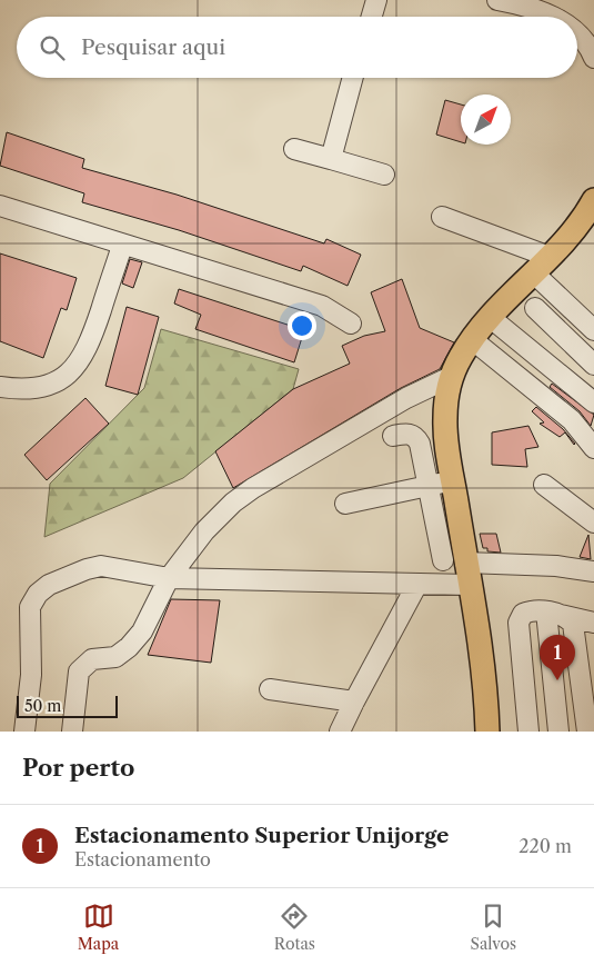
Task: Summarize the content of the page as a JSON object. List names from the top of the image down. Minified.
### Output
{"scale_bar":"50 m","north":"top right","page":{"search":"Pesquisar aqui","pins":"1","scale":"50 m","heading":"Por perto","list":[{"mark":"1","name":"Estacionamento Superior Unijorge","note":"Estacionamento","value":"220 m"}],"nav":["Mapa","Rotas","Salvos"]}}
